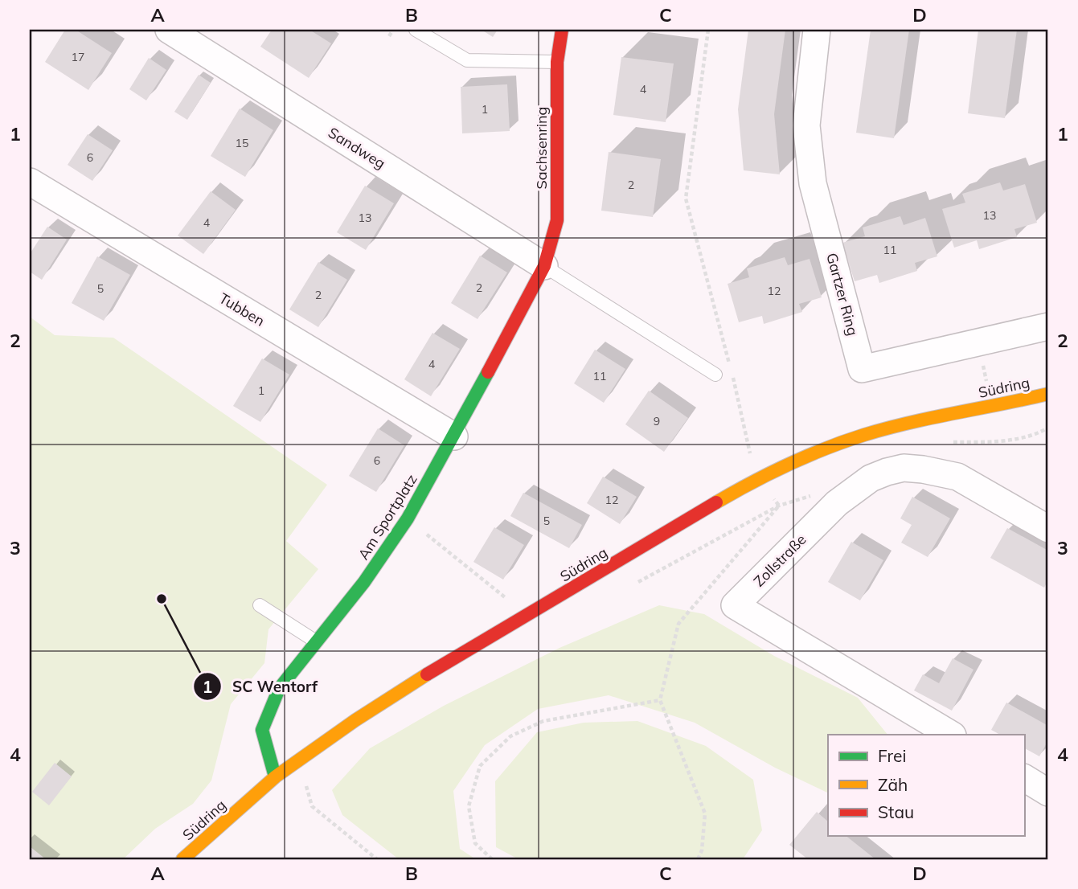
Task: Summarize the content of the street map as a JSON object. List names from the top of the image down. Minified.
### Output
{"streets":{"main road":["Sachsenring","Südring","Am Sportplatz"],"street":["Sandweg","Gartzer Ring","Tubben","Zollstraße"]},"crossings":[["Sandweg","Sachsenring"],["Sandweg","Am Sportplatz"],["Sachsenring","Am Sportplatz"],["Tubben","Am Sportplatz"],["Südring","Am Sportplatz"]],"places":["SC Wentorf"],"house_numbers":["17","4","1","15","6","2","13","13","4","11","2","5","12","2","4","11","1","9","6","12","5"],"legend":["Frei","Zäh","Stau"],"grid":{"columns":["A","B","C","D"],"rows":["1","2","3","4"]}}
